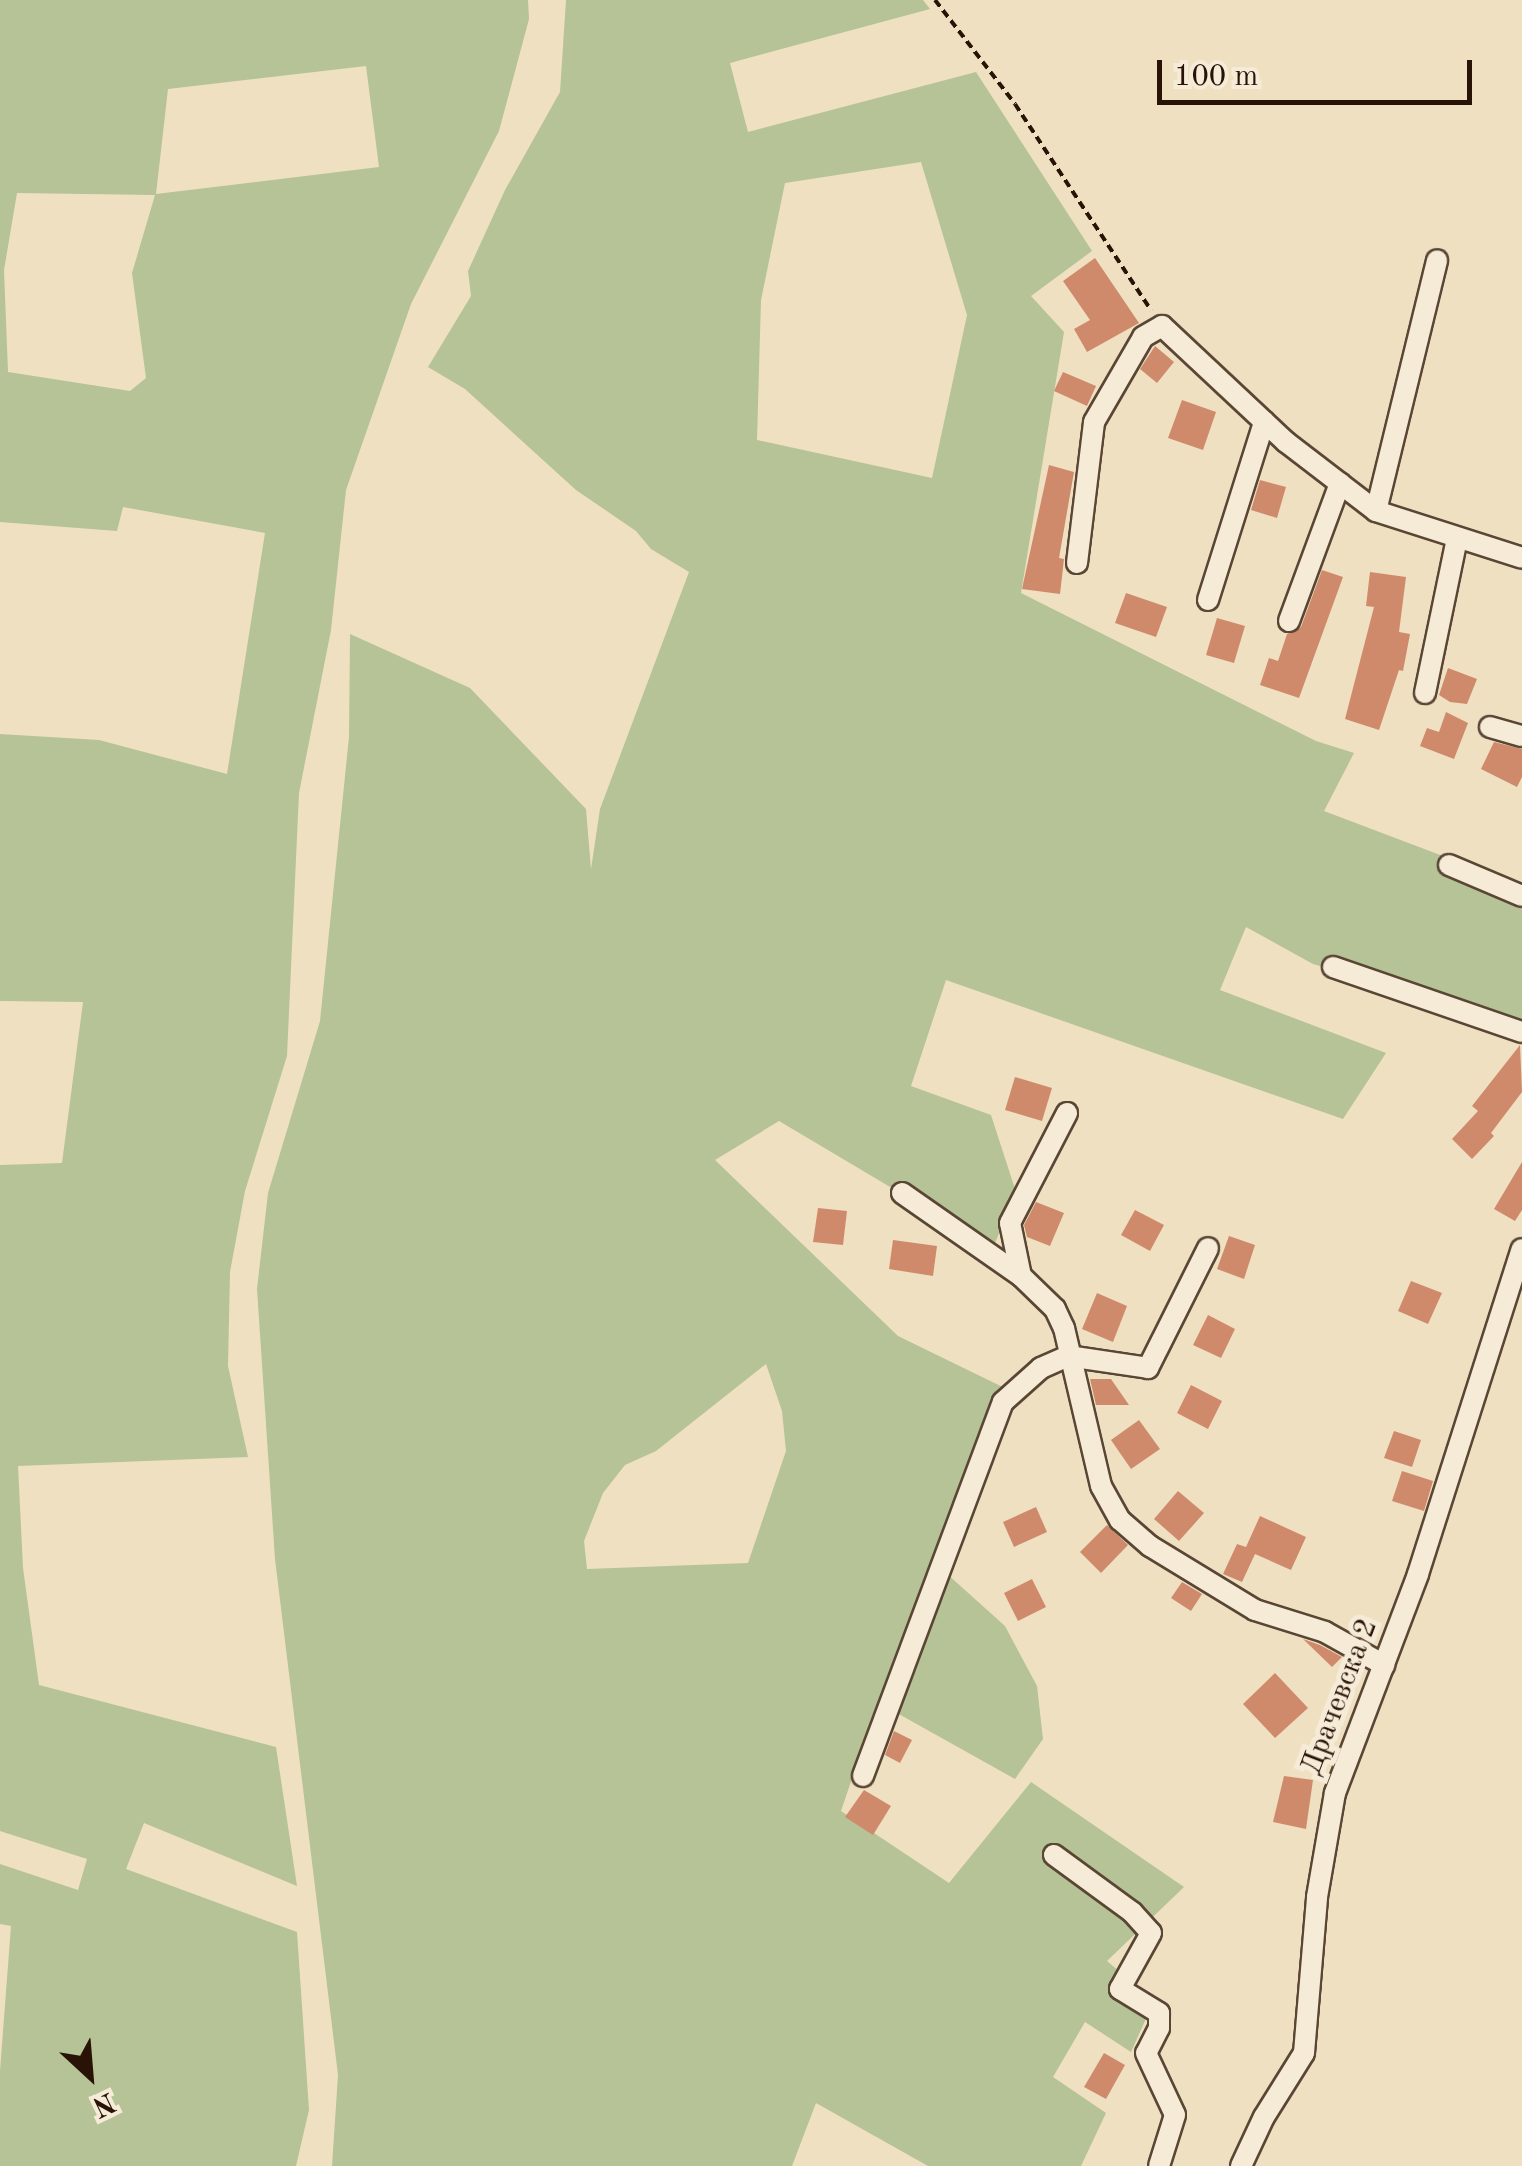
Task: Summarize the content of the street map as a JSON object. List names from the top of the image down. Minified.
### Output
{"streets":{"street":["Драчевска 2"]},"scale_bar":"100 m","north":"bottom right"}
